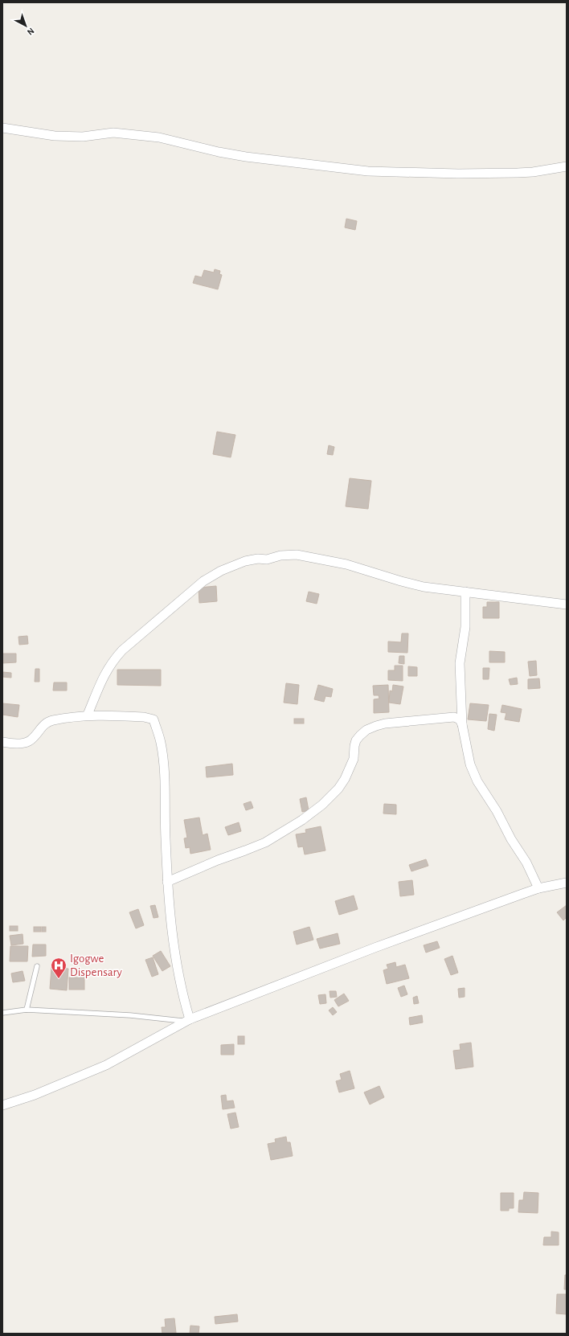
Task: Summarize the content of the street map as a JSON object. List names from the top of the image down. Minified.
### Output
{"places":{"hospital":["Igogwe Dispensary"]},"north":"bottom right"}
